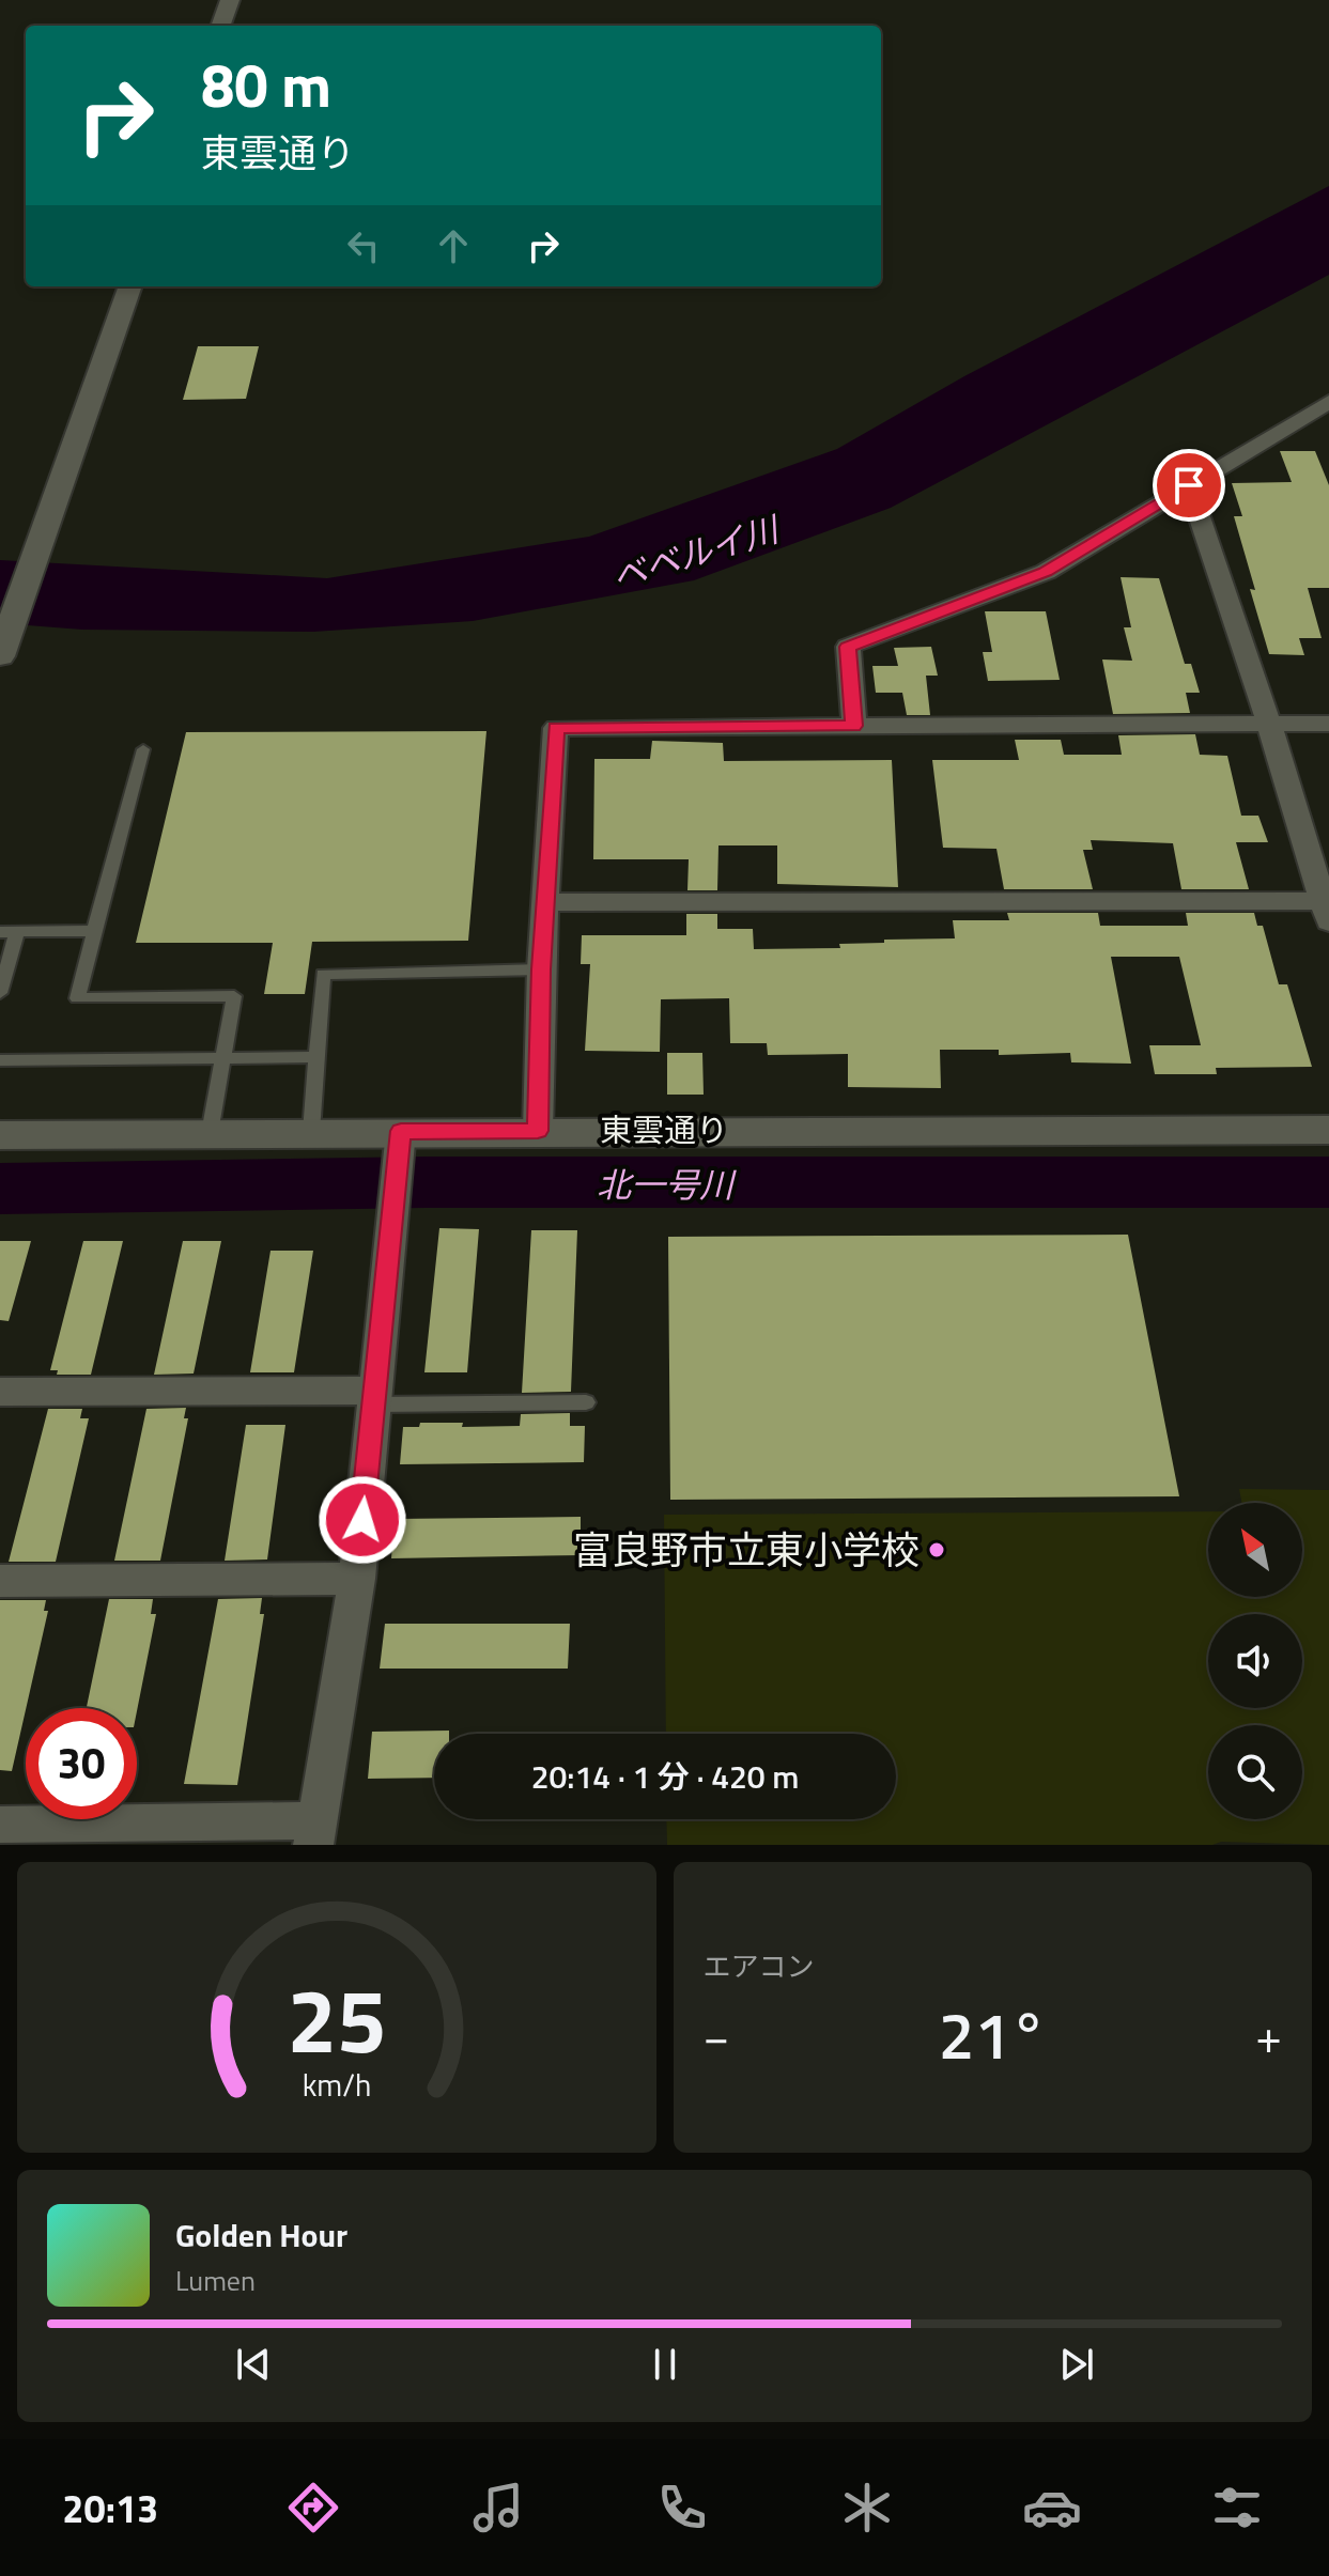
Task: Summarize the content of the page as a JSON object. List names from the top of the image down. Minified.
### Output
{"streets":{"street":["東雲通り"]},"water":["ベベルイ川","北一号川"],"places":["富良野市立東小学校"],"north":"top left","page":{"turn":["80 m","東雲通り"],"limit":"30","trip":"20:14 · 1 分 · 420 m","tile":"エアコン","heat":["−","21°","+"],"song":["Golden Hour","Lumen"],"tabs":"20:13","gauge":["25","km/h"]}}
